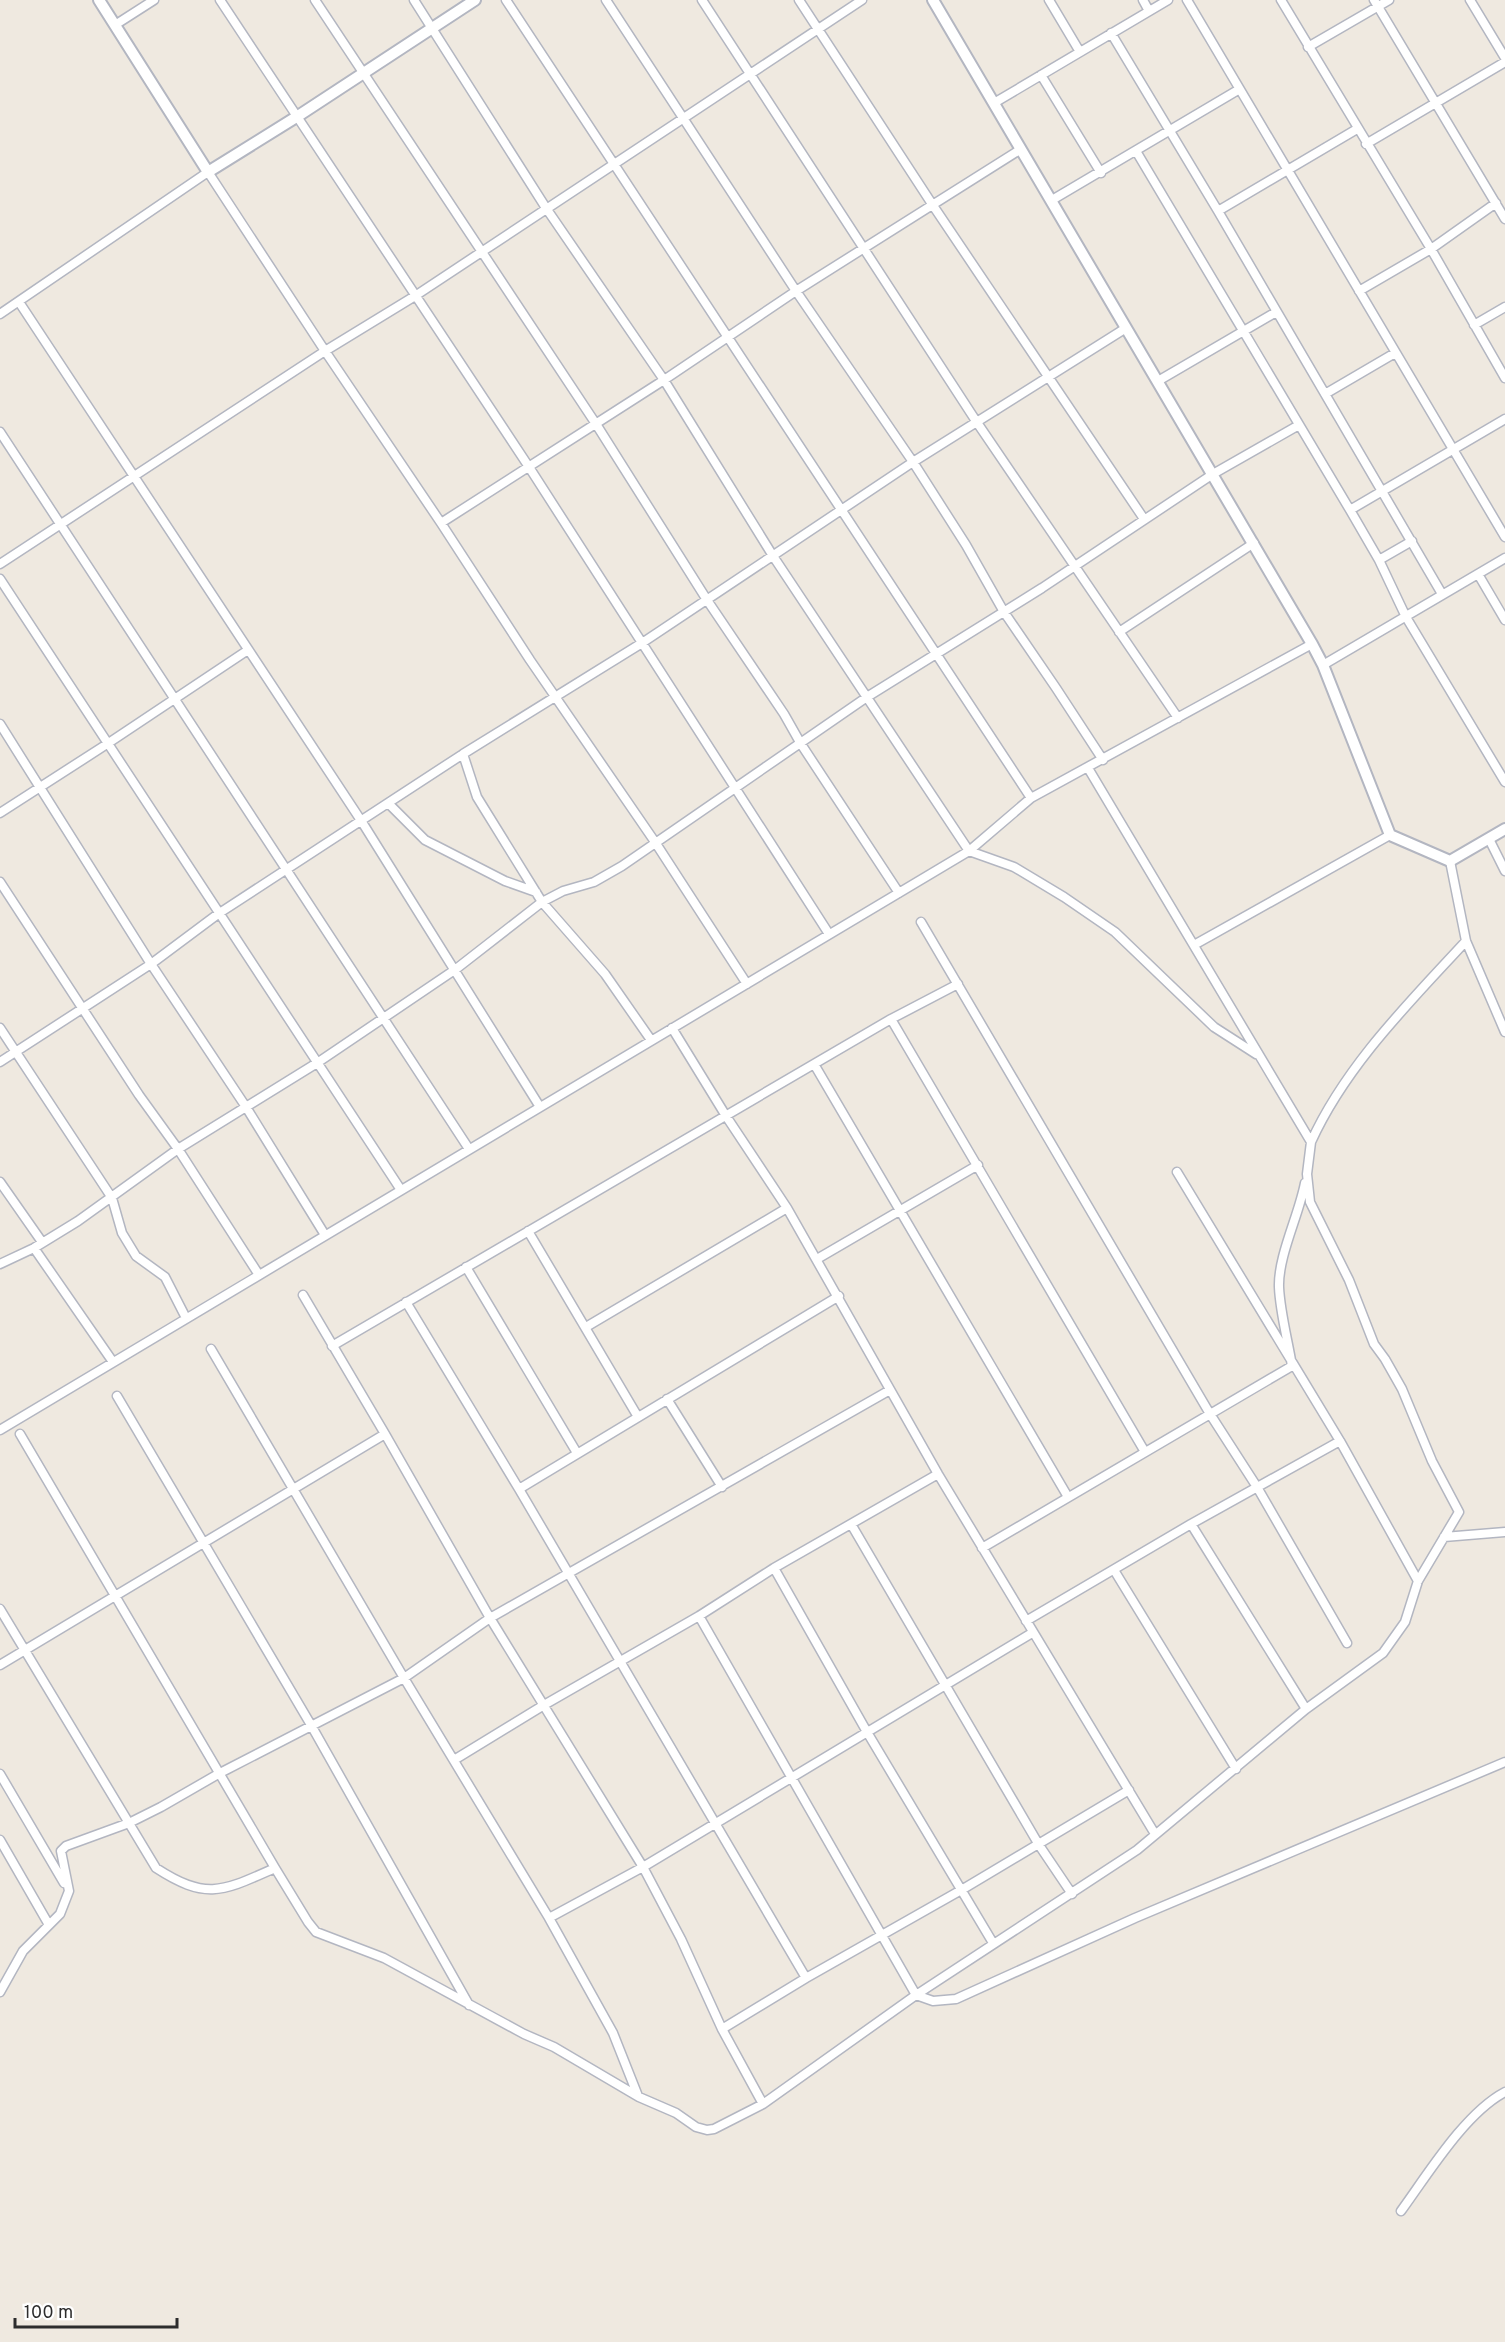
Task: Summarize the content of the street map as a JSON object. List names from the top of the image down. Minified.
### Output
{"scale_bar":"100 m"}
